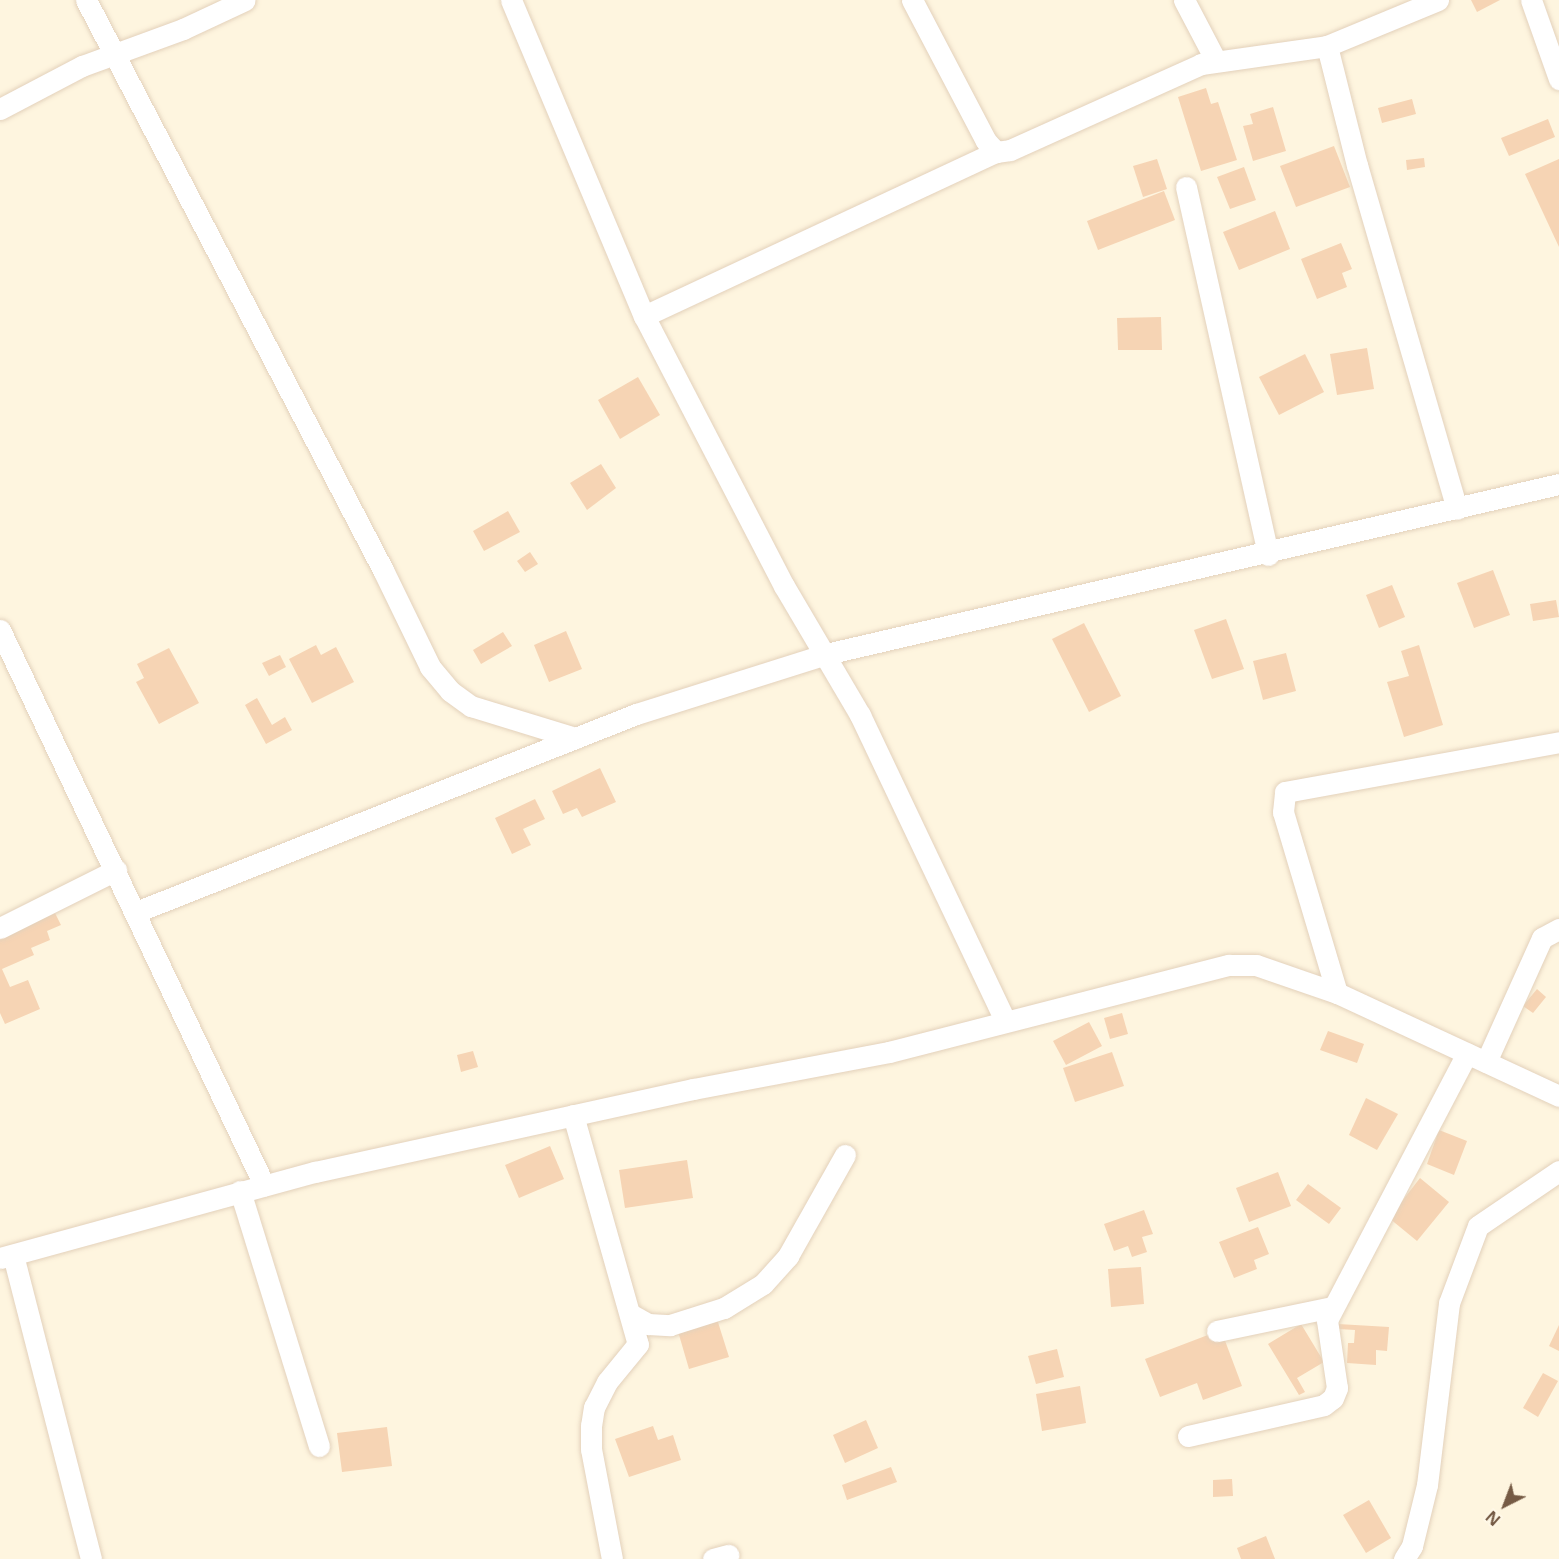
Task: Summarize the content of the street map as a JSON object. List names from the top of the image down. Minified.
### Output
{"north":"bottom left"}
